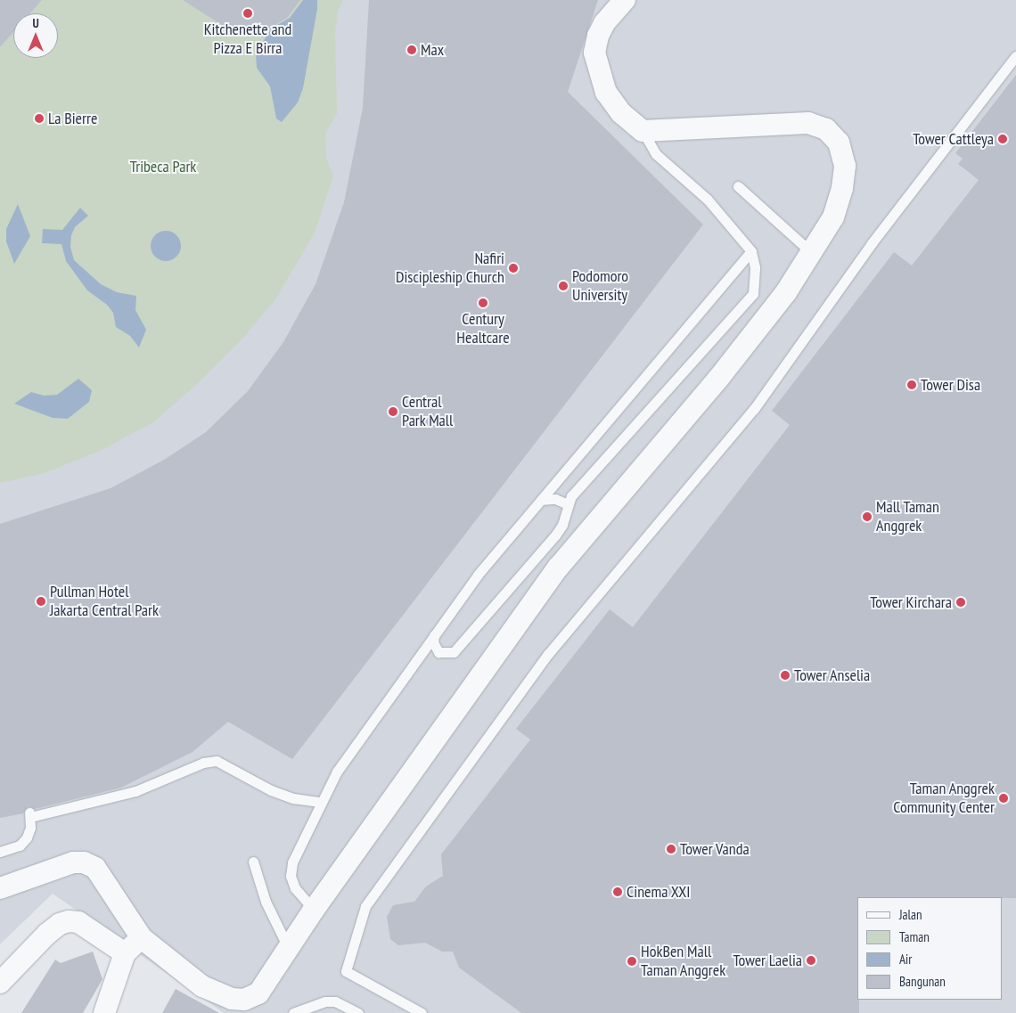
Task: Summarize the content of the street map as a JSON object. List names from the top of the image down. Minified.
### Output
{"parks":["Tribeca Park"],"places":["Kitchenette and Pizza E Birra","Max","La Bierre","Tower Cattleya","Nafiri Discipleship Church","Podomoro University","Century Healtcare","Tower Disa","Central Park Mall","Mall Taman Anggrek","Pullman Hotel Jakarta Central Park","Tower Kirchara","Tower Anselia","Taman Anggrek Community Center","Tower Vanda","Cinema XXI","Tower Laelia","HokBen Mall Taman Anggrek"],"legend":["Jalan","Taman","Air","Bangunan"],"north":"top"}
